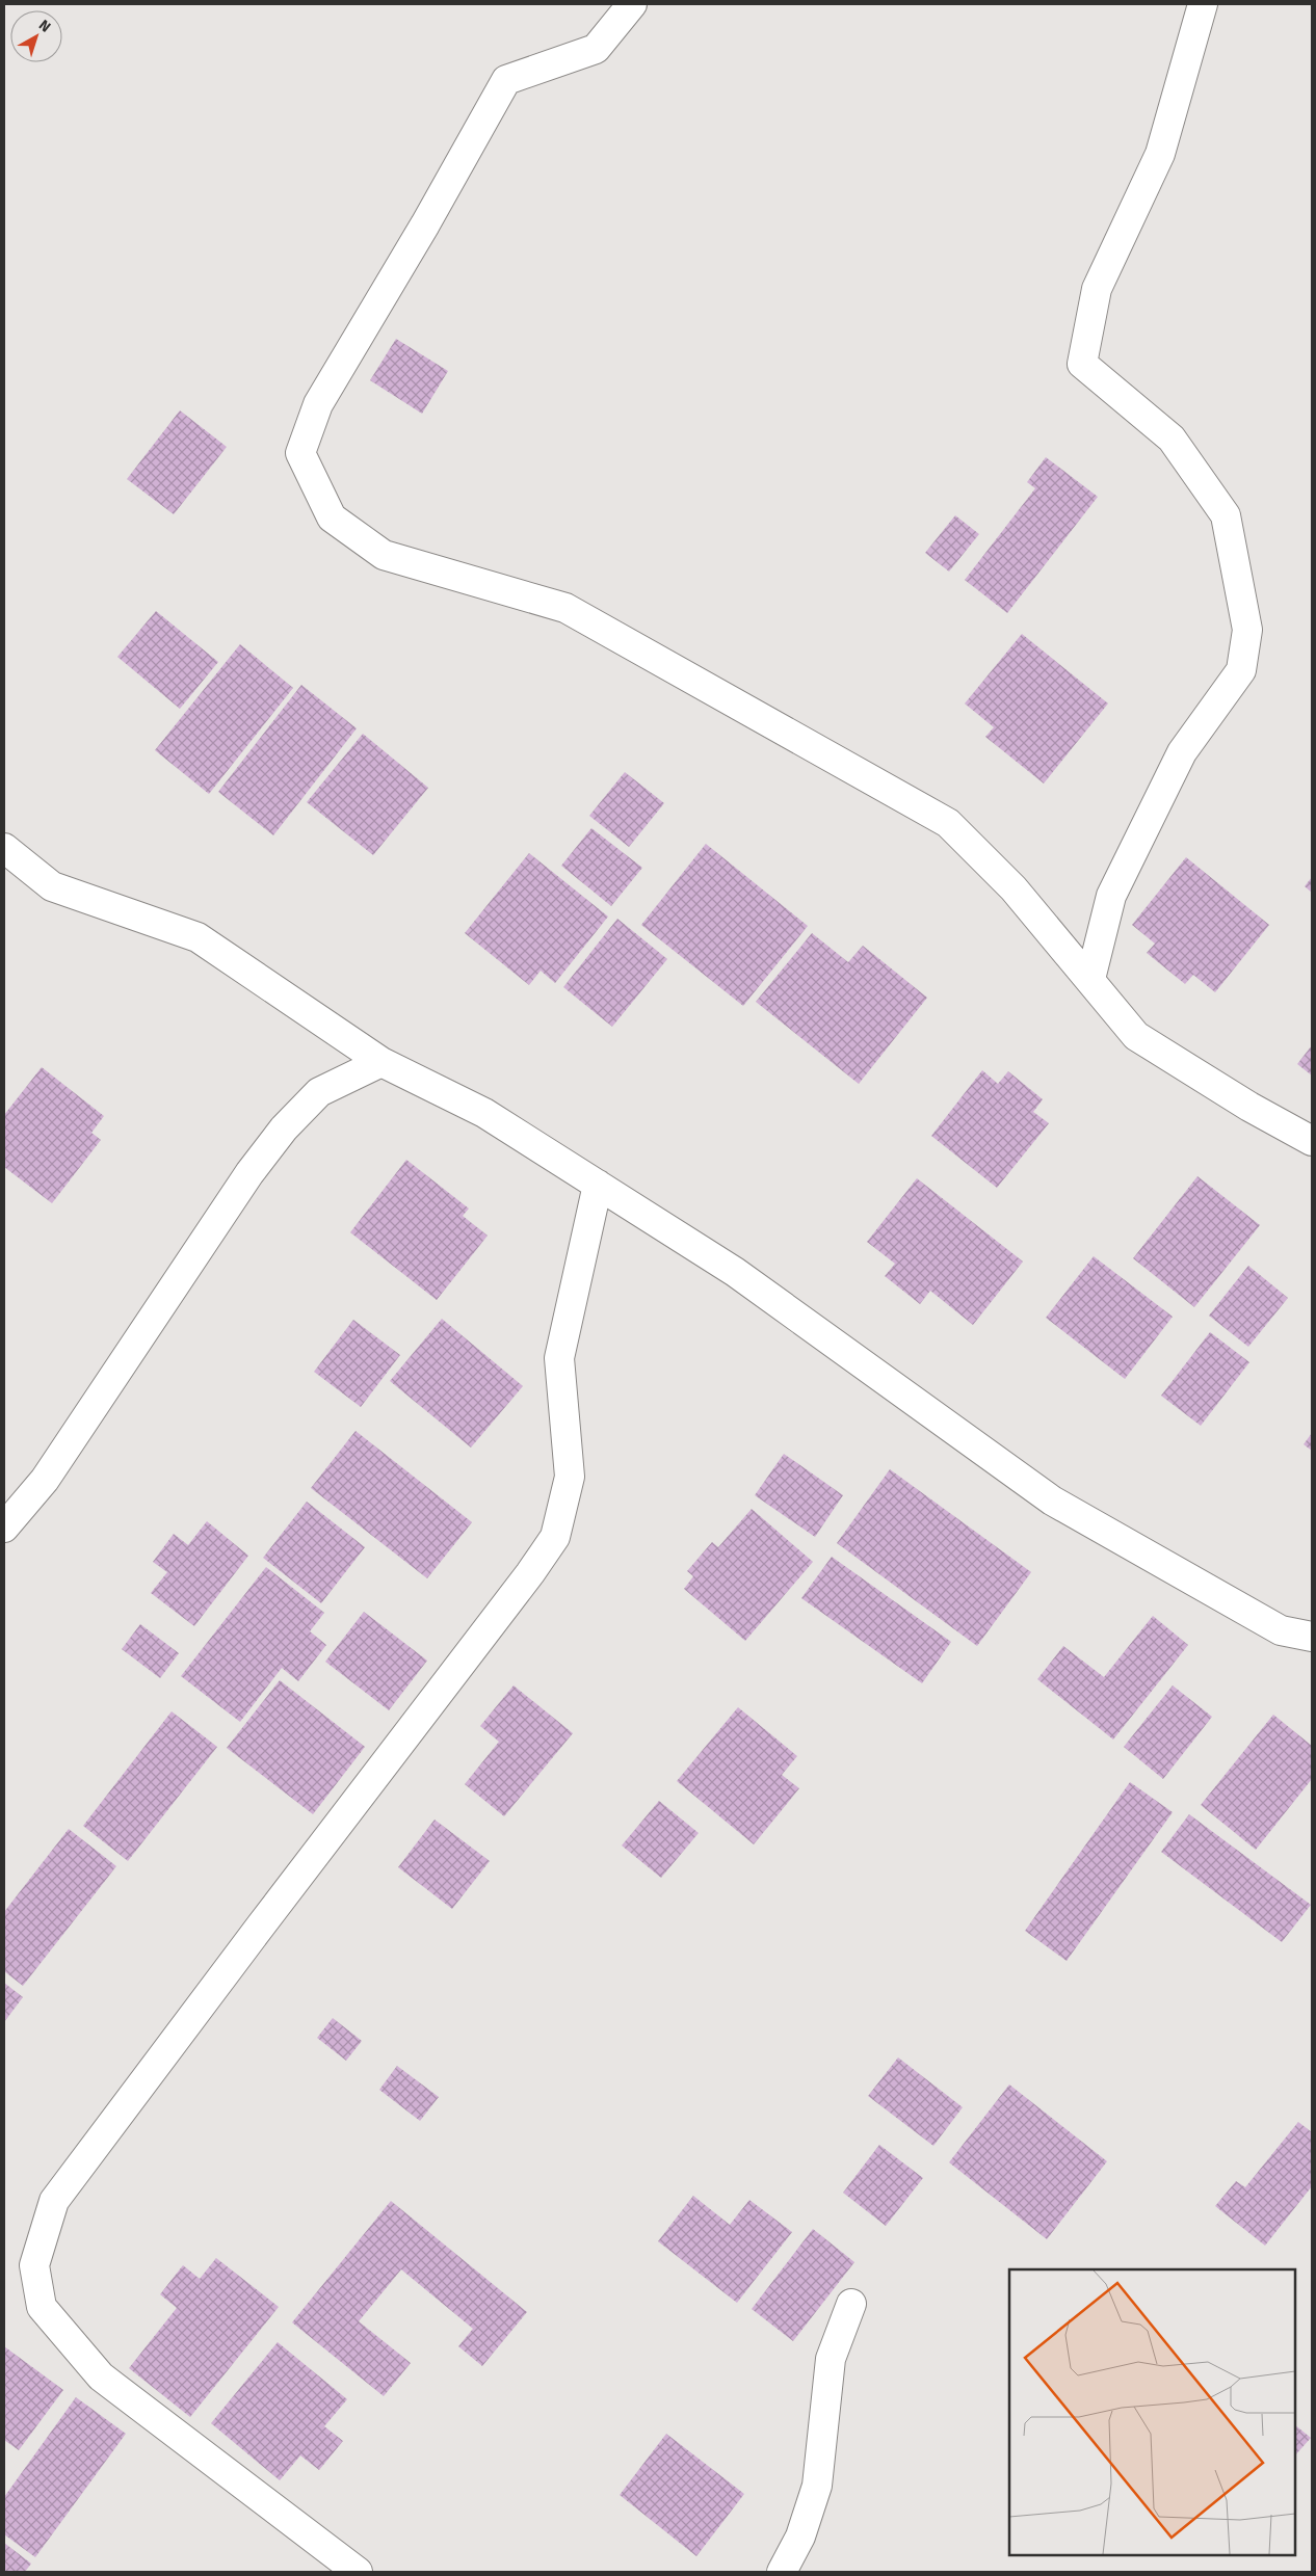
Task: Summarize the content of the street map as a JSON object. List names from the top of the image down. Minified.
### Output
{"north":"top right"}
